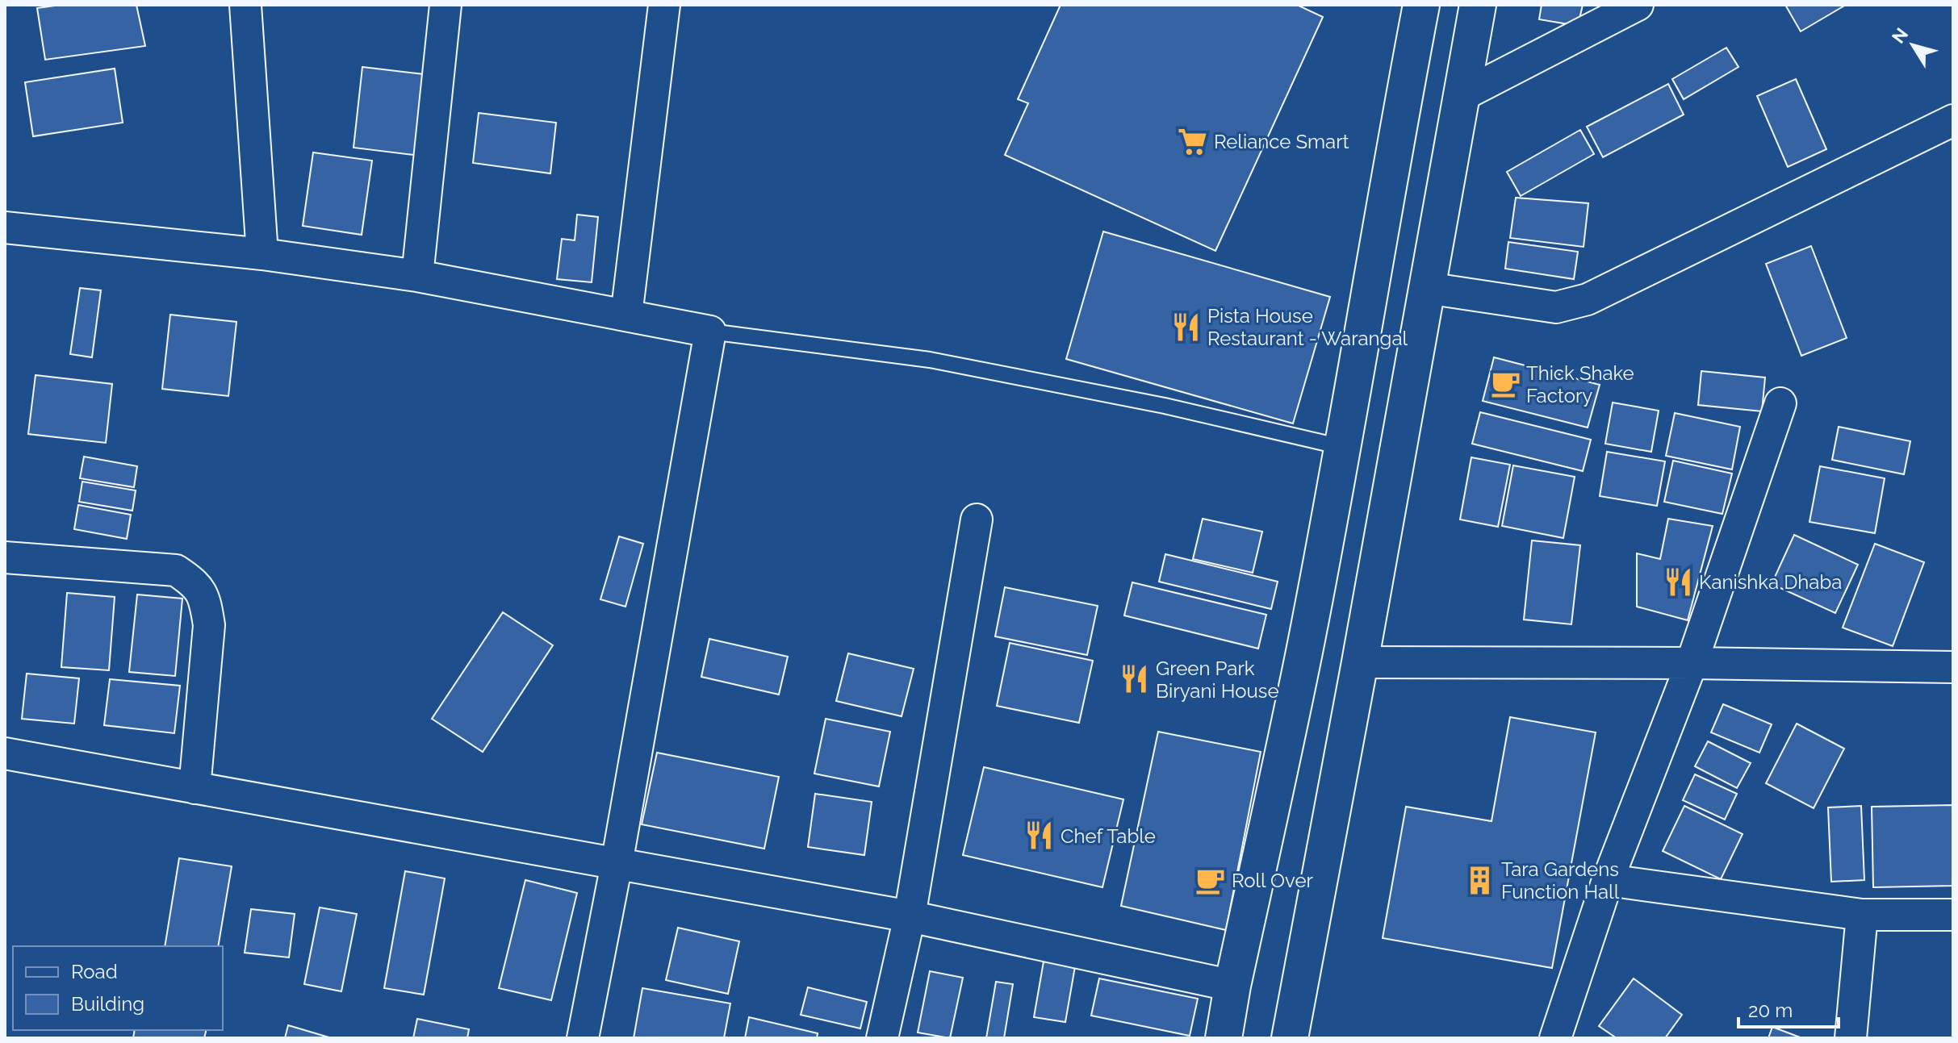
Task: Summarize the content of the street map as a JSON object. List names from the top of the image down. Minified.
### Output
{"places":{"supermarket":["Reliance Smart"],"restaurant":["Pista House Restaurant - Warangal","Kanishka Dhaba","Green Park Biryani House","Chef Table"],"cafe":["Thick Shake Factory","Roll Over"],"building":["Tara Gardens Function Hall"]},"legend":["Road","Building"],"scale_bar":"20 m","north":"top left"}
